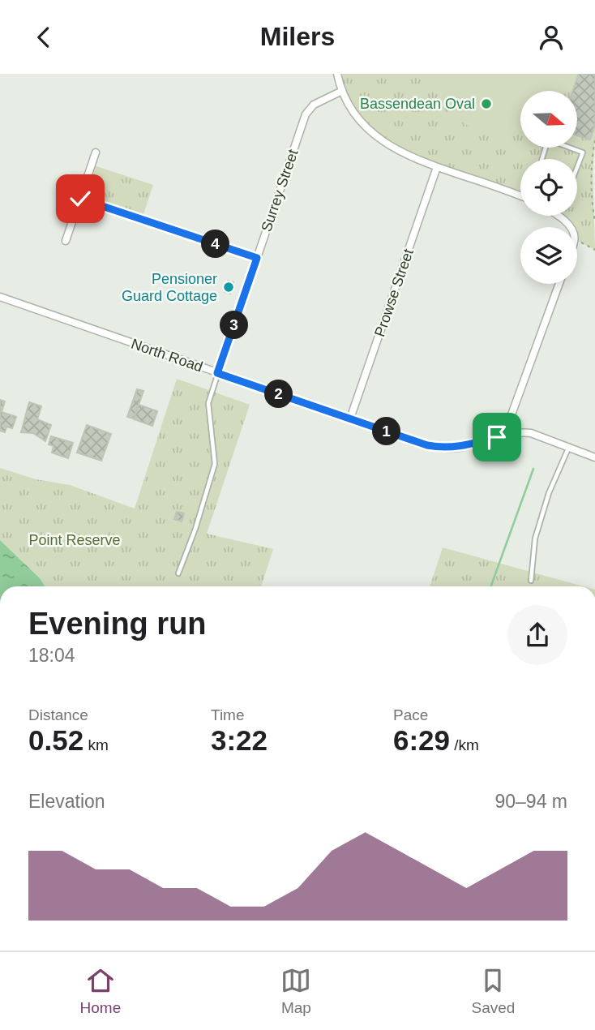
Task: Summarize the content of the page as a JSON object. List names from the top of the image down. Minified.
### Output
{"streets":{"street":["Surrey Street","Prowse Street","North Road"]},"crossings":[["Surrey Street","North Road"],["Prowse Street","North Road"]],"parks":["Point Reserve"],"places":["Bassendean Oval","Pensioner Guard Cottage"],"north":"right","page":{"header":"Milers","pins":["4","3","2","1"],"heading":["Evening run","18:04"],"stats":[["Distance","0.52 km"],["Time","3:22"],["Pace","6:29 /km"]],"chart":["Elevation","90–94 m"],"tabs":["Home","Map","Saved"]}}
